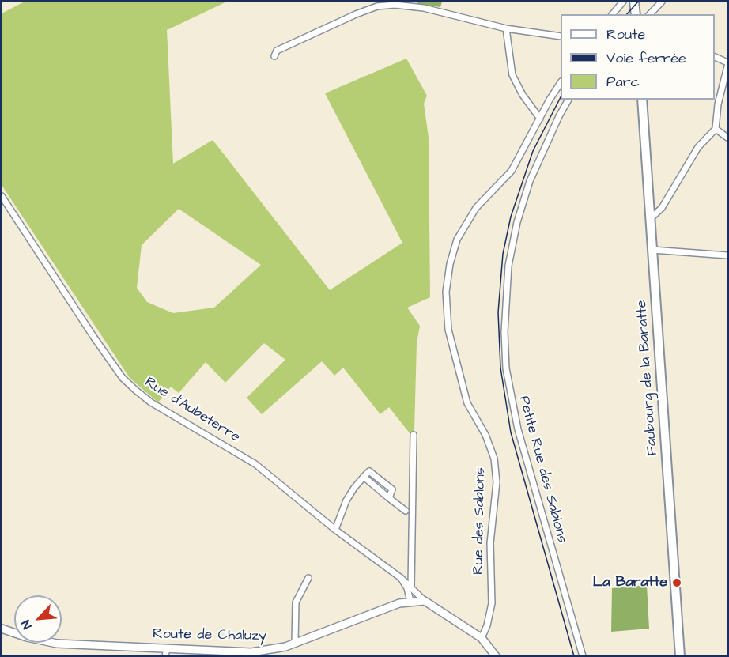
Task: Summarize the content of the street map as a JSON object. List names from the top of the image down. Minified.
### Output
{"streets":{"main road":["Faubourg de la Baratte"],"street":["Rue d'Aubeterre","Petite Rue des Sablons","Rue des Sablons","Route de Chaluzy"]},"crossings":[["Rue d'Aubeterre","Route de Chaluzy"]],"places":["La Baratte"],"legend":["Route","Voie ferrée","Parc"],"north":"bottom left"}
